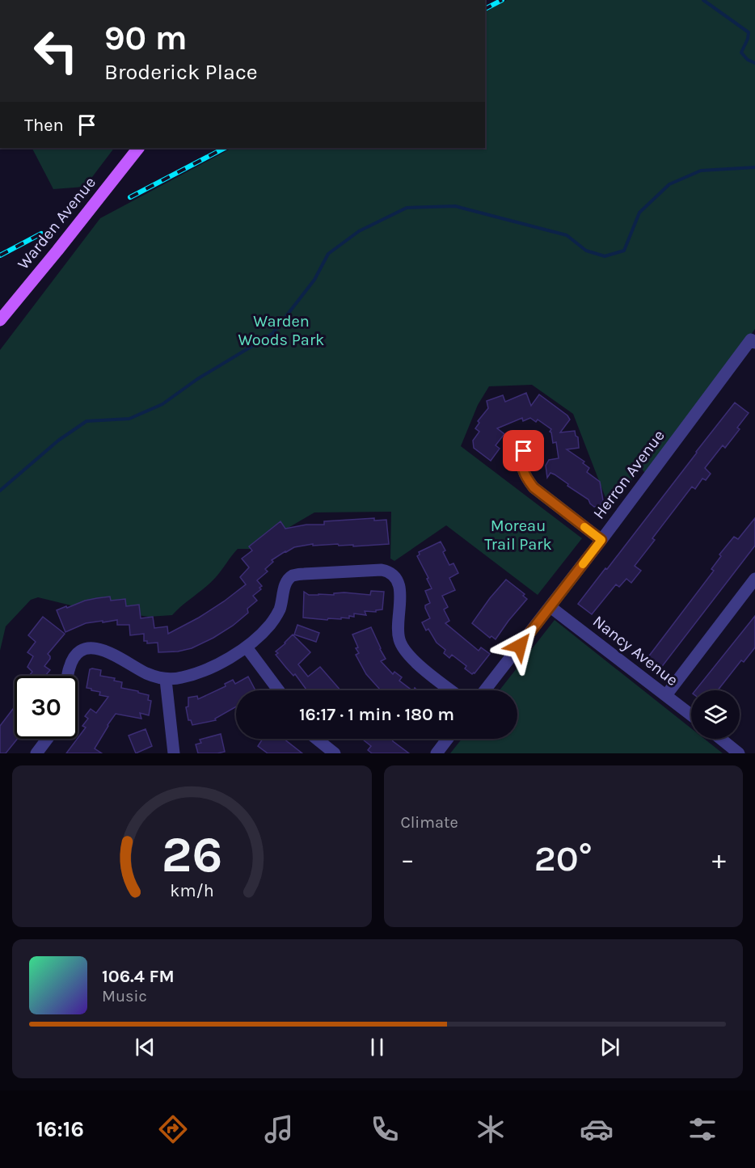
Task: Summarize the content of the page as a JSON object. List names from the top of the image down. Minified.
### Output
{"streets":{"main road":["Warden Avenue"],"street":["Herron Avenue","Nancy Avenue"]},"crossings":[["Herron Avenue","Nancy Avenue"]],"parks":["Warden Woods Park","Moreau Trail Park"],"page":{"turn":["90 m","Broderick Place"],"then":"Then","limit":"30","trip":"16:17 · 1 min · 180 m","tile":"Climate","heat":["−","20°","+"],"song":["106.4 FM","Music"],"tabs":"16:16","gauge":["26","km/h"]}}
